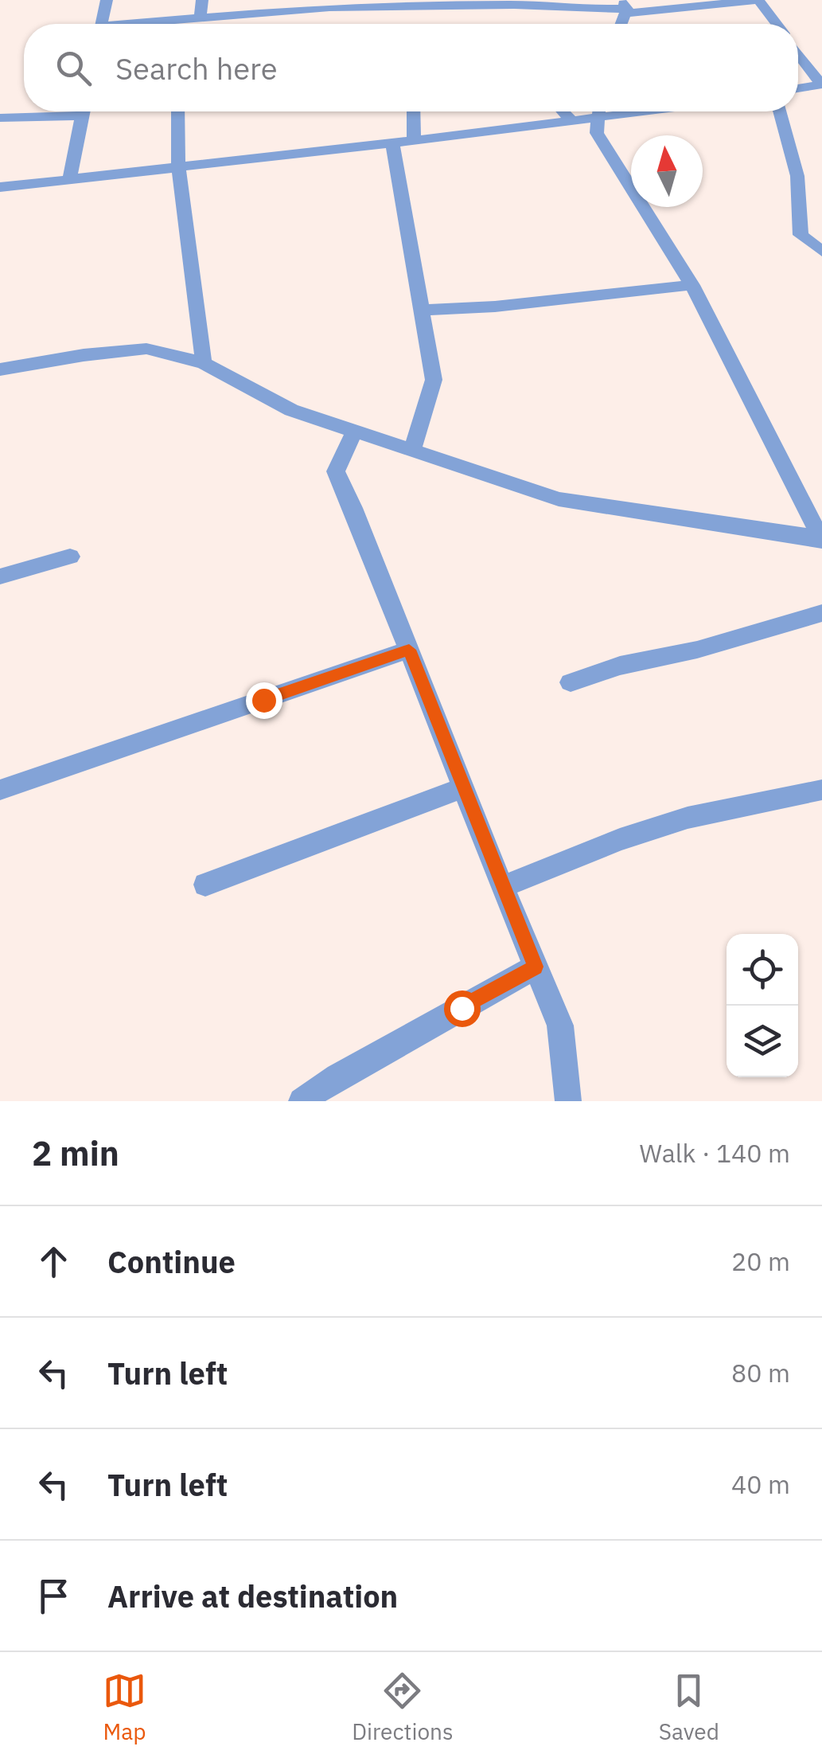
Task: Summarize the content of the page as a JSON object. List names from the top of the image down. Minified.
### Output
{"north":"top","page":{"search":"Search here","heading":["2 min","Walk · 140 m"],"list":[["Continue","20 m"],["Turn left","80 m"],["Turn left","40 m"],"Arrive at destination"],"nav":["Map","Directions","Saved"]}}
